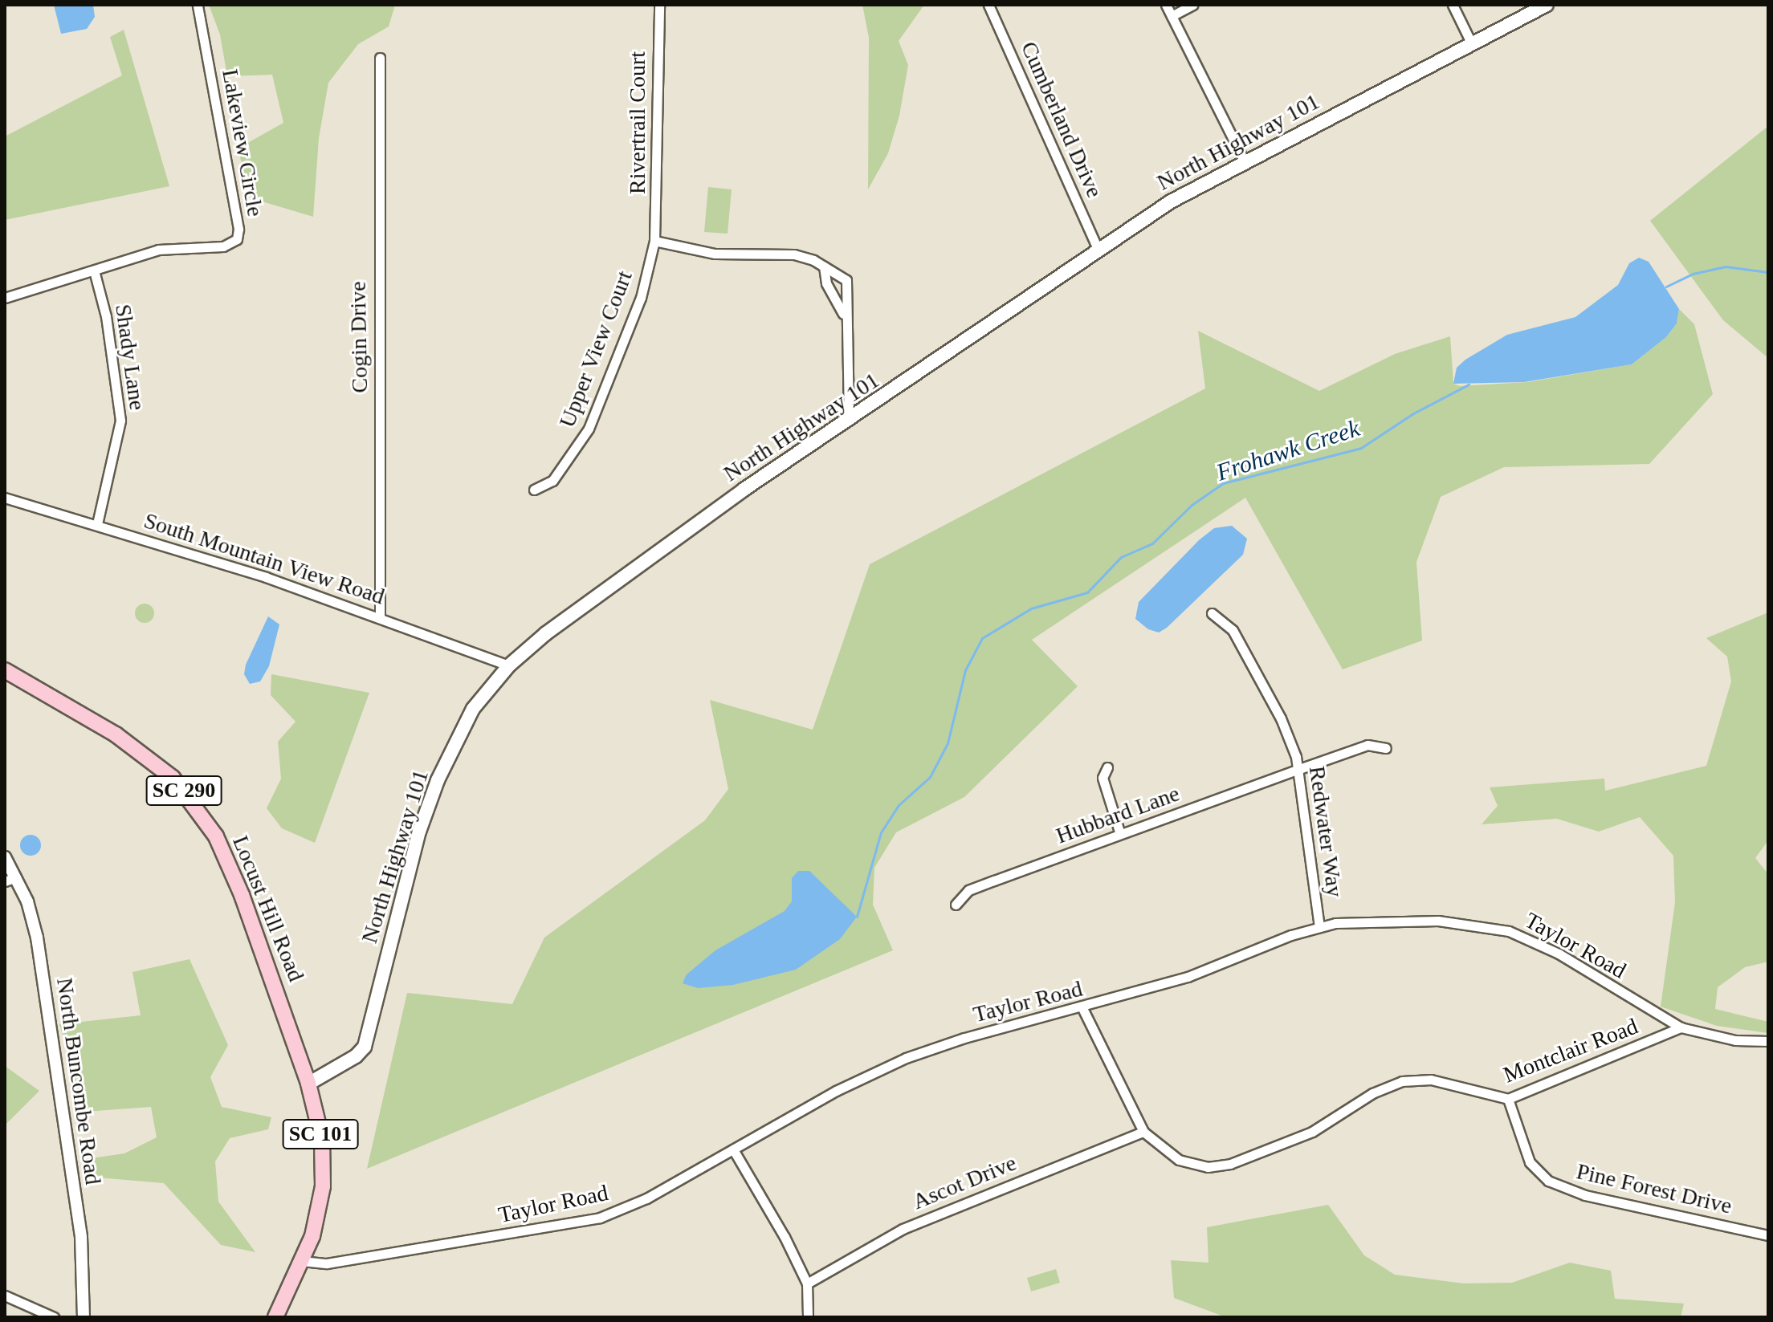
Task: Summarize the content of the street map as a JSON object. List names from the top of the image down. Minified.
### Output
{"streets":{"main road":["North Highway 101","SC 290","Locust Hill Road","SC 101"],"street":["Cumberland Drive","Rivertrail Court","Lakeview Circle","Cogin Drive","Upper View Court","Shady Lane","South Mountain View Road","Hubbard Lane","Redwater Way","Taylor Road","Montclair Road","North Buncombe Road","Ascot Drive","Pine Forest Drive"]},"crossings":[["Cumberland Drive","North Highway 101"],["Rivertrail Court","Upper View Court"],["North Highway 101","South Mountain View Road"],["North Highway 101","Locust Hill Road"],["Lakeview Circle","Shady Lane"],["Cogin Drive","South Mountain View Road"],["Shady Lane","South Mountain View Road"],["Hubbard Lane","Redwater Way"],["Redwater Way","Taylor Road"],["Locust Hill Road","Taylor Road"],["Locust Hill Road","SC 101"],["Taylor Road","Montclair Road"],["Taylor Road","SC 101"],["Montclair Road","Ascot Drive"],["Montclair Road","Pine Forest Drive"]],"water":["Frohawk Creek"]}
